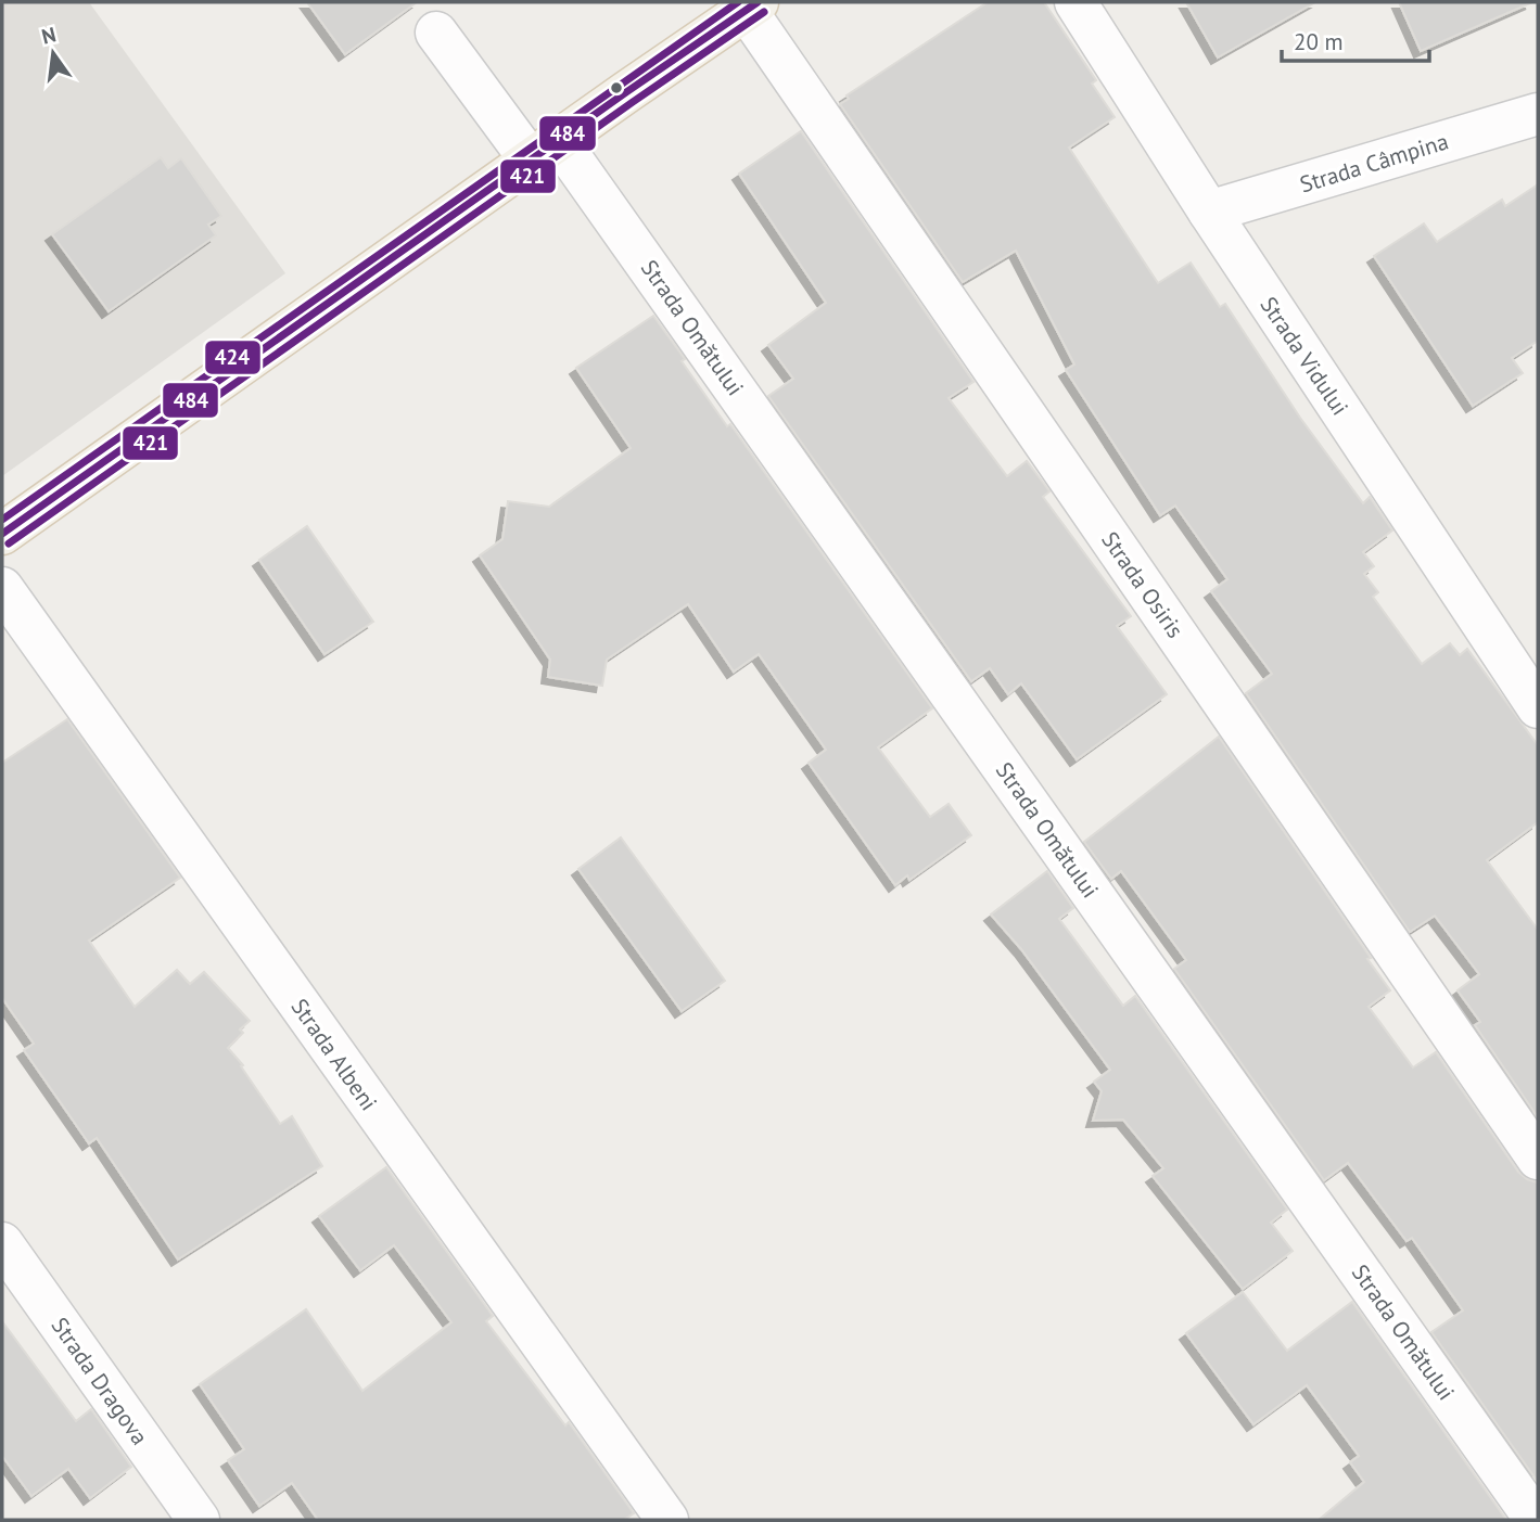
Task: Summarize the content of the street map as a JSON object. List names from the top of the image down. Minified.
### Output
{"streets":{"street":["Strada Câmpina","Strada Omătului","Strada Vidului","Strada Osiris","Strada Albeni","Strada Dragova"]},"crossings":[["Strada Câmpina","Strada Vidului"]],"lines":["transit line 484","transit line 424","transit line 421"],"scale_bar":"20 m","north":"top"}
